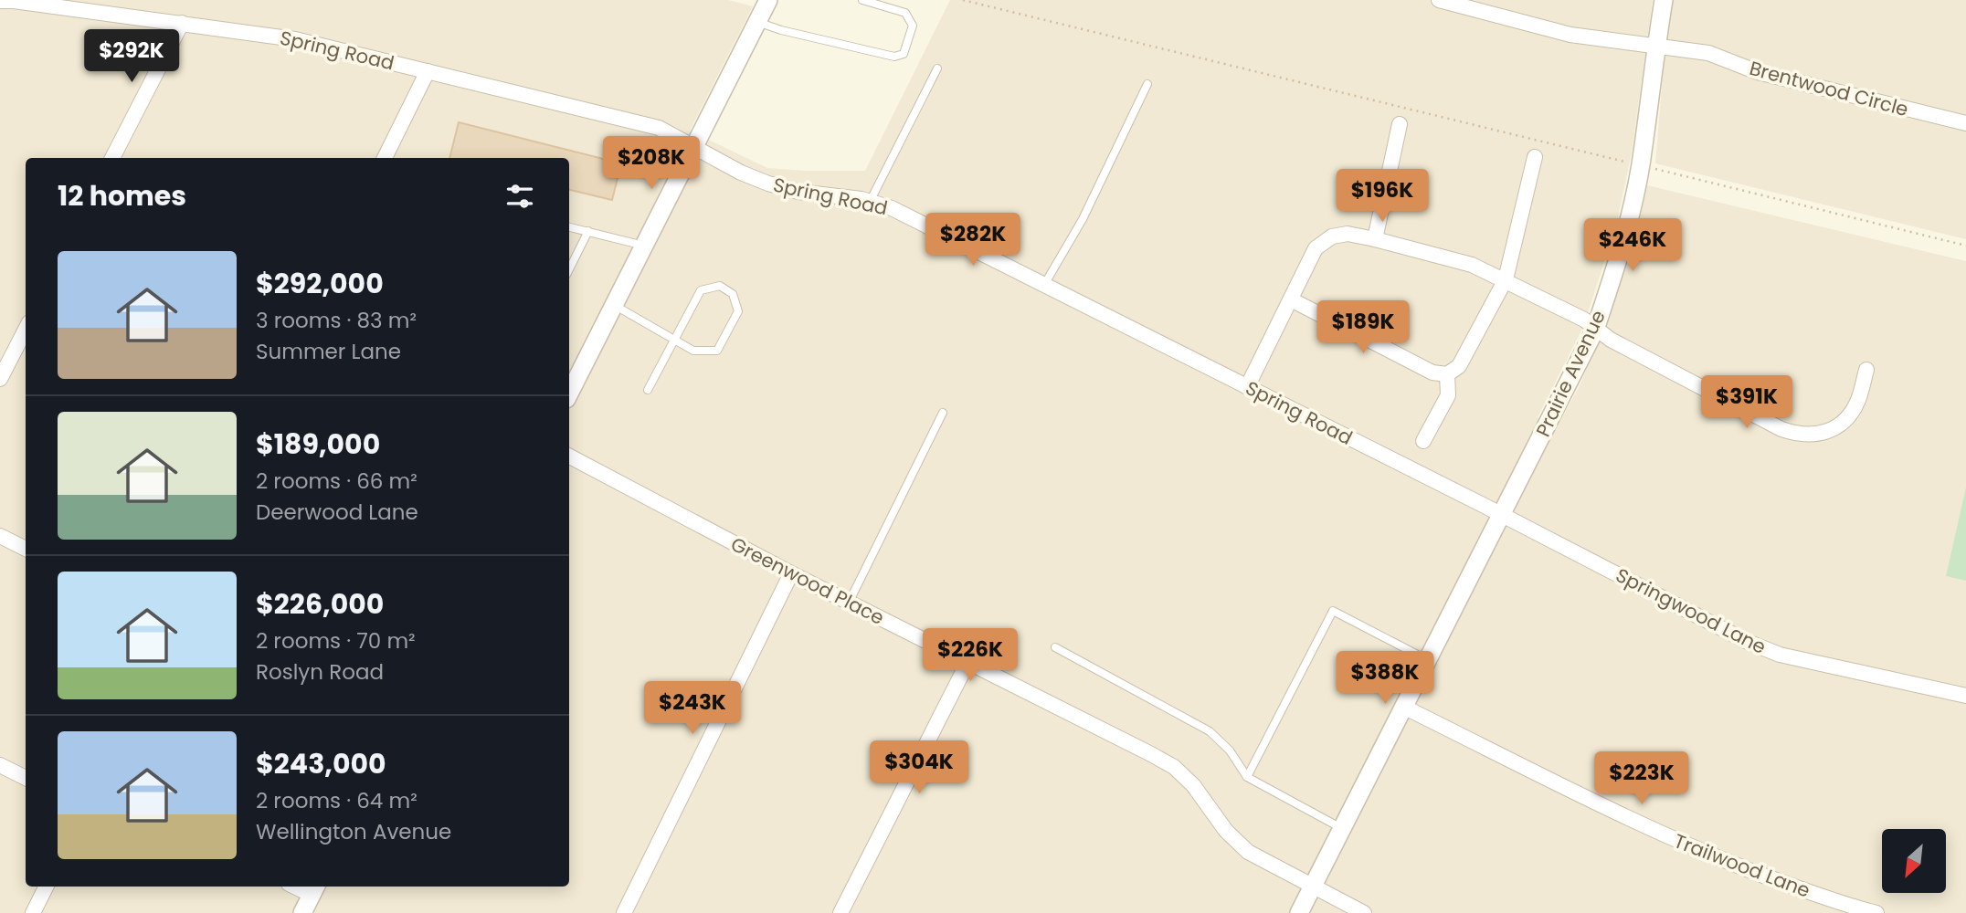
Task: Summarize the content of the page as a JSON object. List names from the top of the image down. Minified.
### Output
{"streets":{"street":["Spring Road","Brentwood Circle","Prairie Avenue","Greenwood Place","Springwood Lane","Trailwood Lane"]},"crossings":[["Spring Road","Prairie Avenue"],["Spring Road","Springwood Lane"],["Brentwood Circle","Prairie Avenue"],["Prairie Avenue","Greenwood Place"],["Prairie Avenue","Springwood Lane"],["Prairie Avenue","Trailwood Lane"]],"north":"bottom left","page":{"price":["$292K","$208K","$196K","$282K","$246K","$189K","$391K","$226K","$388K","$243K","$304K","$223K"],"heading":"12 homes","list":[{"name":"$292,000","note":"3 rooms · 83 m² · Summer Lane"},{"name":"$189,000","note":"2 rooms · 66 m² · Deerwood Lane"},{"name":"$226,000","note":"2 rooms · 70 m² · Roslyn Road"},{"name":"$243,000","note":"2 rooms · 64 m² · Wellington Avenue"}]}}
